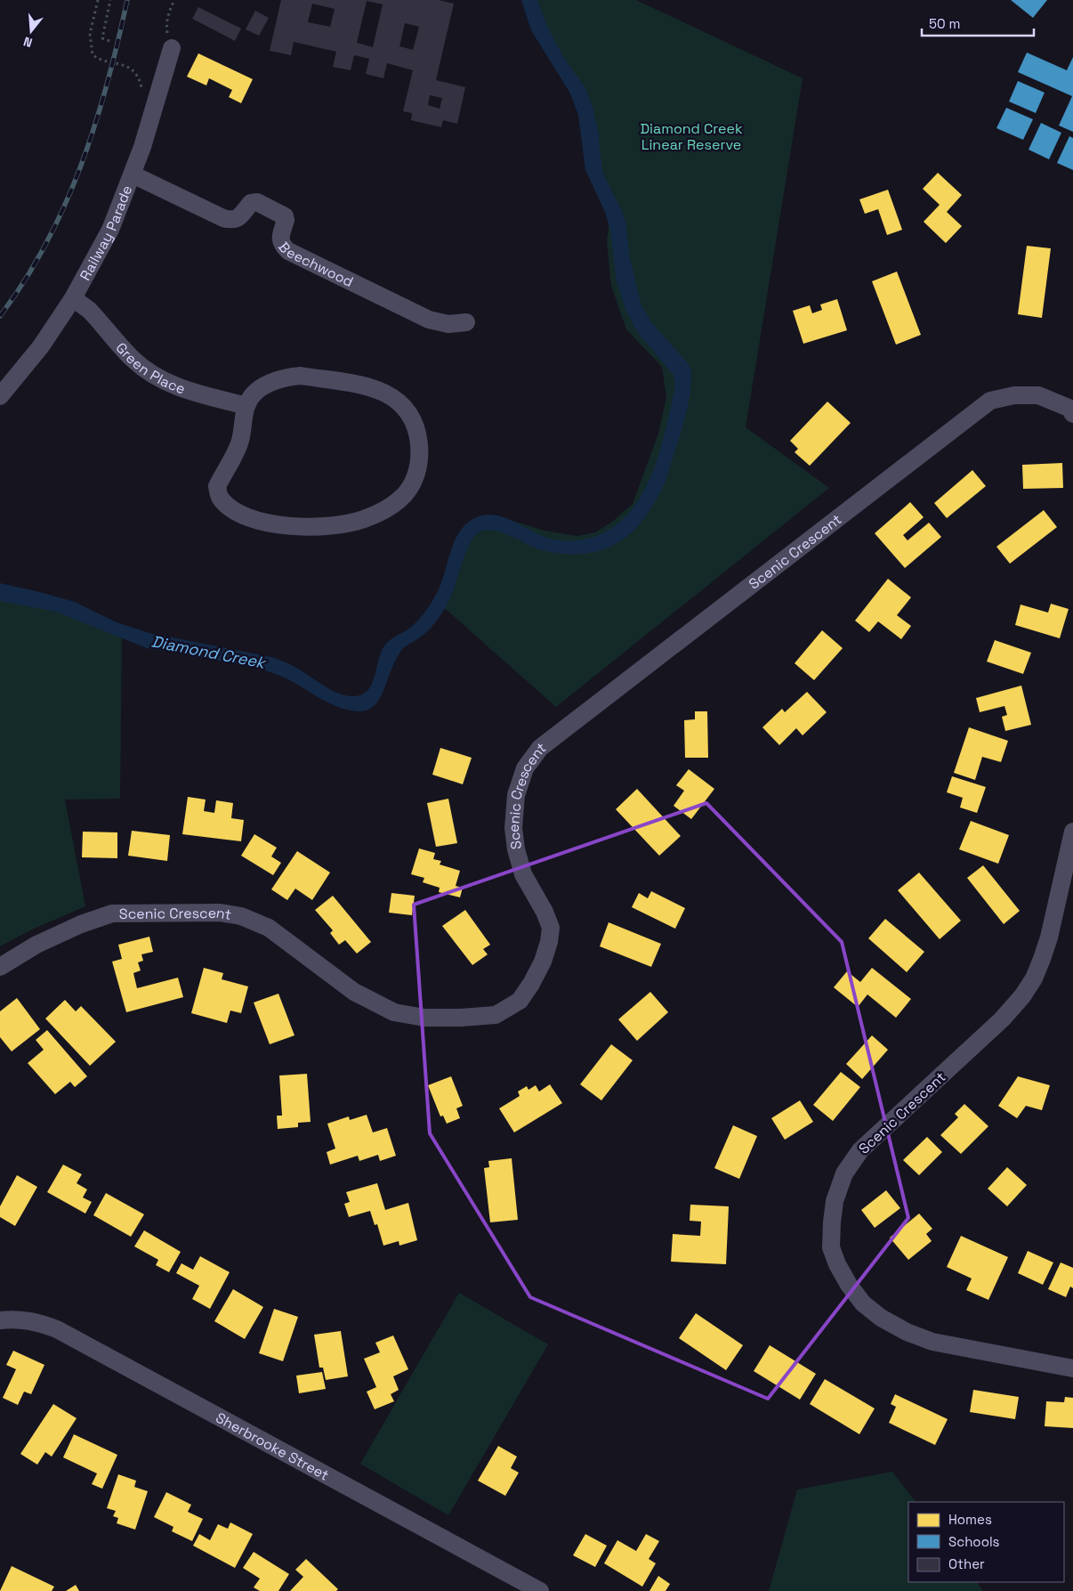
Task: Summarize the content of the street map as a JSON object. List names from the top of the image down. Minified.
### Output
{"streets":{"street":["Railway Parade","Beechwood","Green Place","Scenic Crescent","Sherbrooke Street"]},"crossings":[["Railway Parade","Beechwood"],["Railway Parade","Green Place"]],"water":["Diamond Creek"],"parks":["Diamond Creek Linear Reserve"],"legend":["Homes","Schools","Other"],"scale_bar":"50 m","north":"bottom"}
